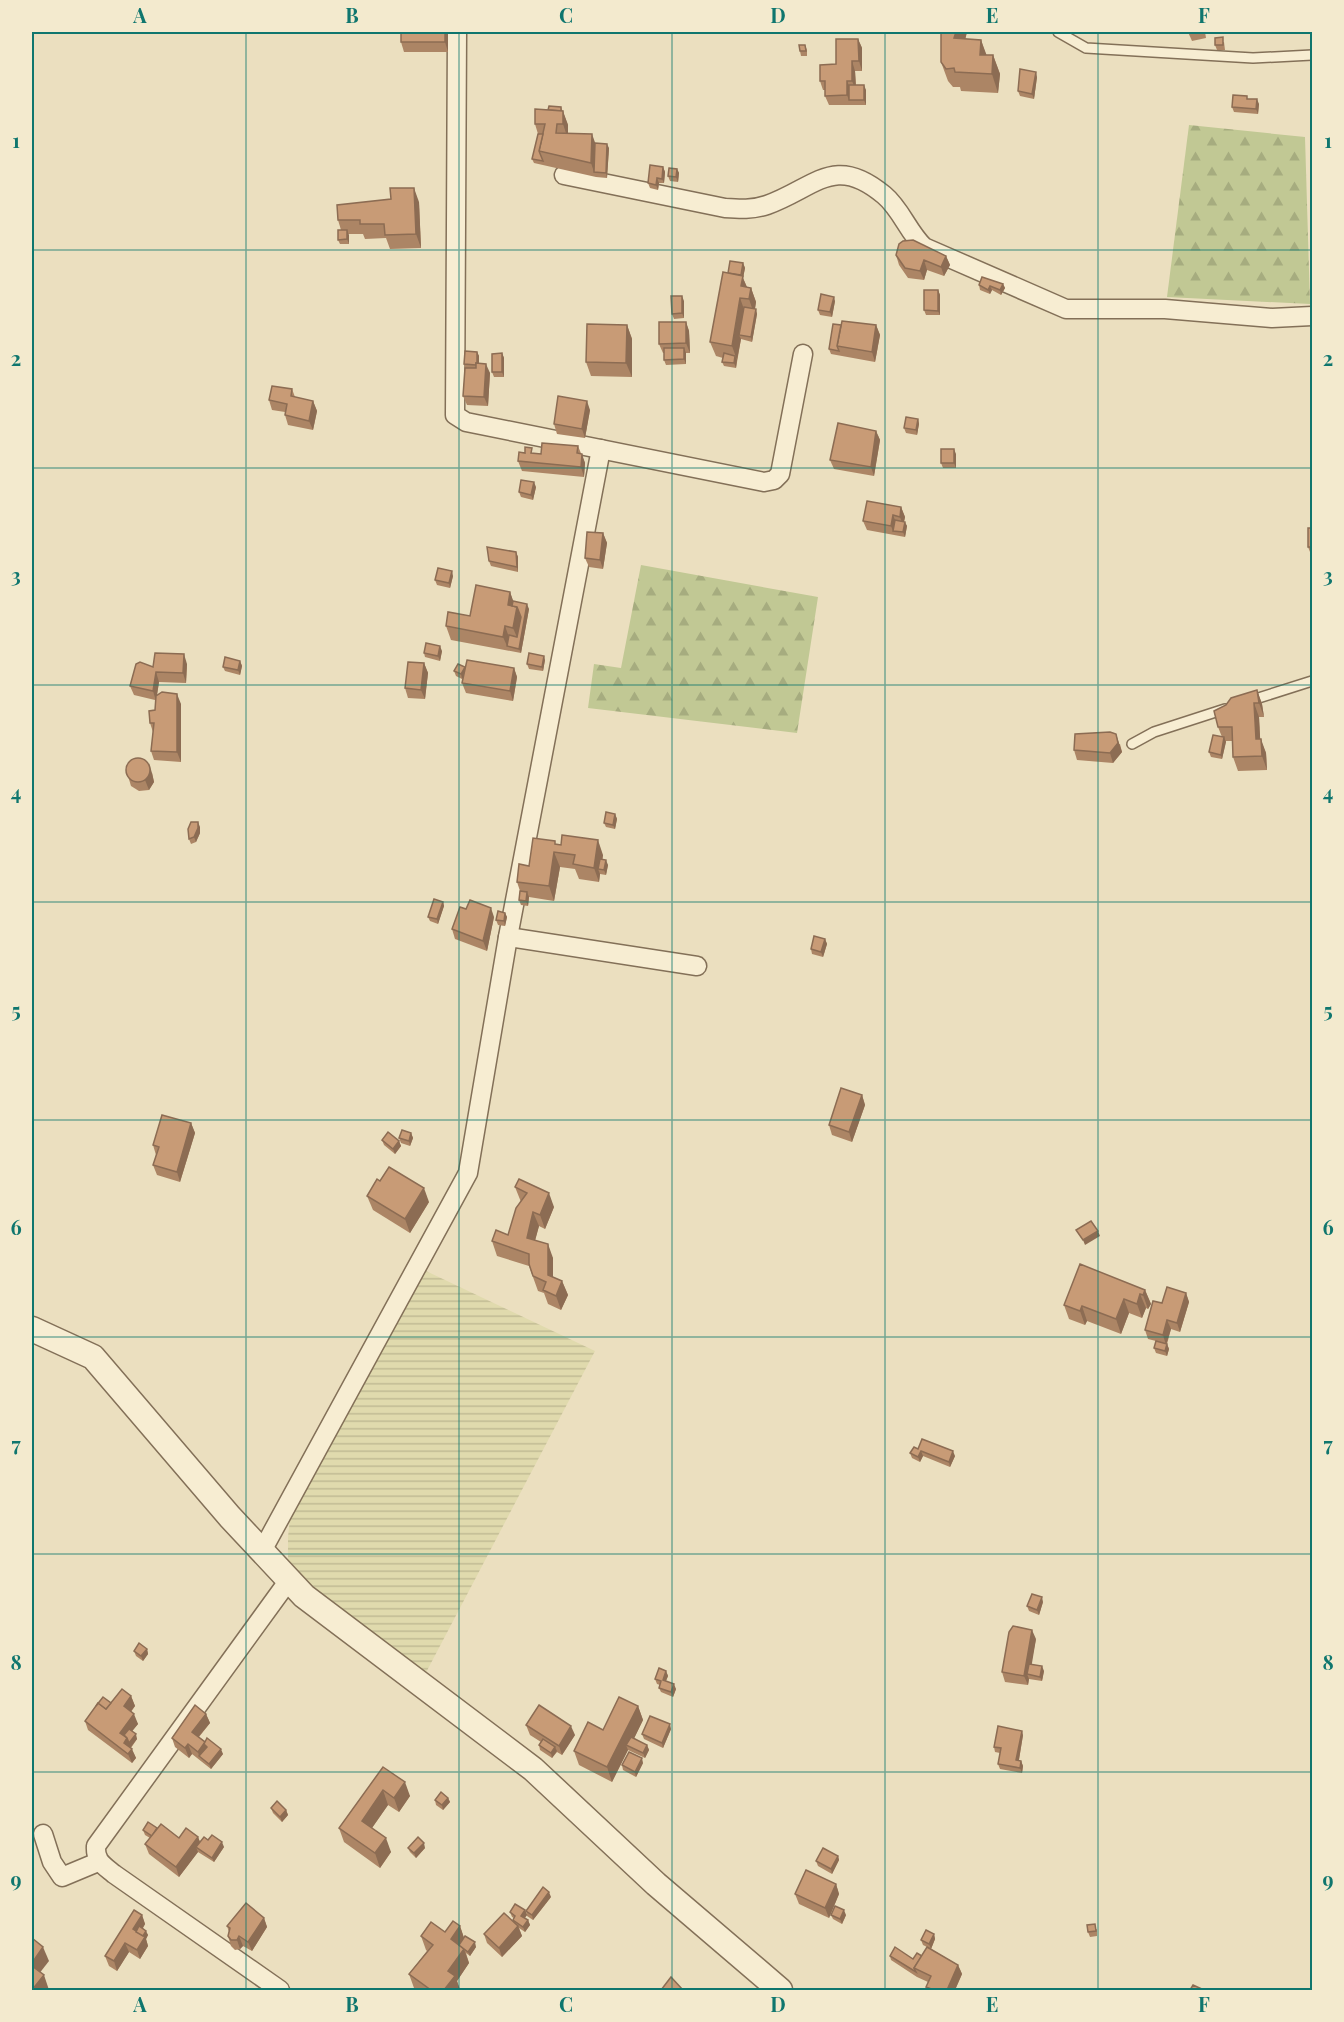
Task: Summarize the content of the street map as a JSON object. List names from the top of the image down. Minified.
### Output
{"grid":{"columns":["A","B","C","D","E","F"],"rows":["1","2","3","4","5","6","7","8","9"]}}
